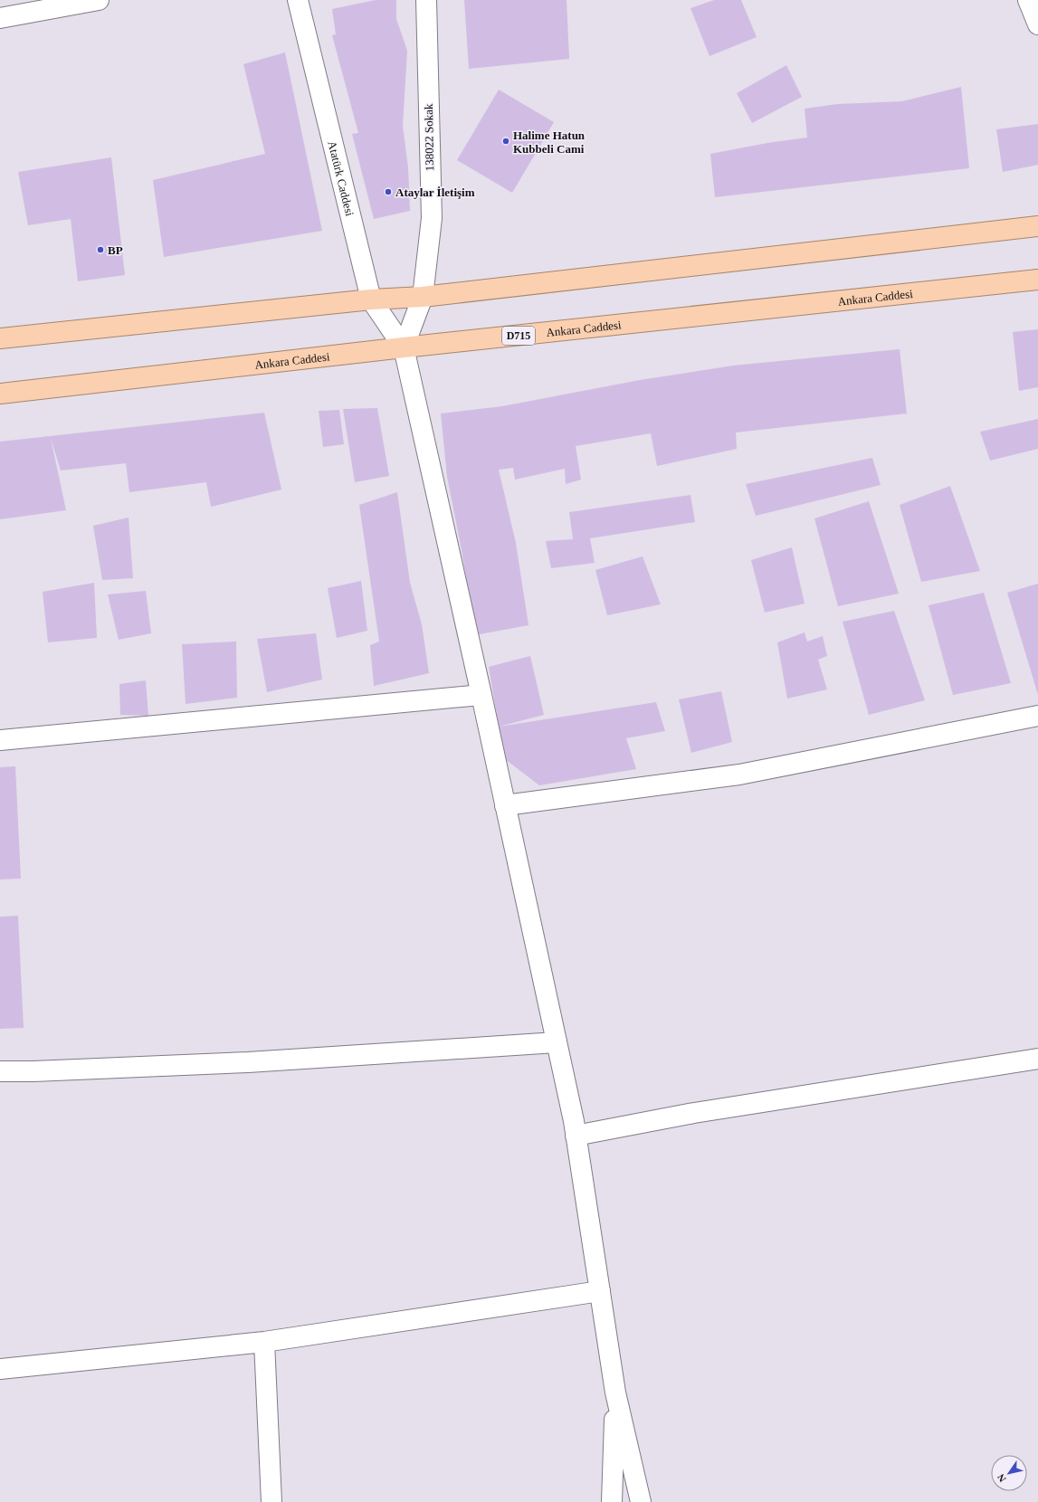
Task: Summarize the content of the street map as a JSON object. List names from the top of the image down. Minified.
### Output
{"streets":{"highway":["Ankara Caddesi","D715"],"street":["138022 Sokak","Atatürk Caddesi"]},"crossings":[["138022 Sokak","Atatürk Caddesi"],["138022 Sokak","Ankara Caddesi"],["Atatürk Caddesi","Ankara Caddesi"]],"places":["Halime Hatun Kubbeli Cami","Ataylar İletişim","BP"],"north":"bottom left"}
